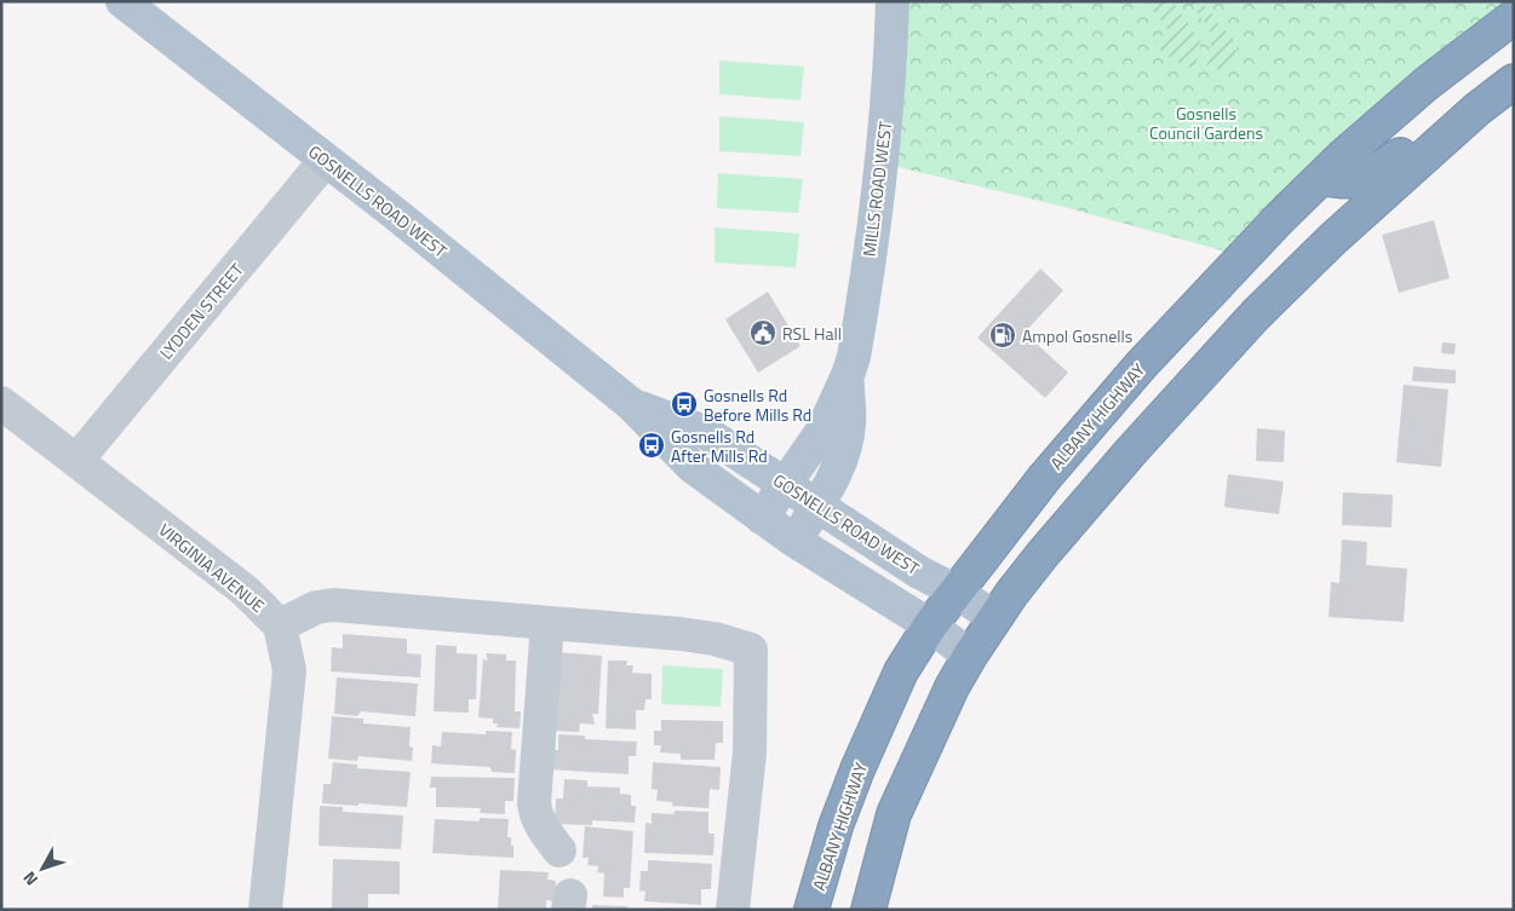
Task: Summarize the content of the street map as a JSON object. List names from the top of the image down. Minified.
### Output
{"streets":{"highway":["ALBANY HIGHWAY"],"main road":["MILLS ROAD WEST","GOSNELLS ROAD WEST"],"street":["LYDDEN STREET","VIRGINIA AVENUE"]},"crossings":[["MILLS ROAD WEST","GOSNELLS ROAD WEST"],["GOSNELLS ROAD WEST","LYDDEN STREET"],["GOSNELLS ROAD WEST","ALBANY HIGHWAY"],["LYDDEN STREET","VIRGINIA AVENUE"]],"parks":["Gosnells Council Gardens"],"places":{"public building":["RSL Hall"],"fuel station":["Ampol Gosnells"],"bus stop":["Gosnells Rd Before Mills Rd","Gosnells Rd After Mills Rd"]},"north":"bottom left"}
